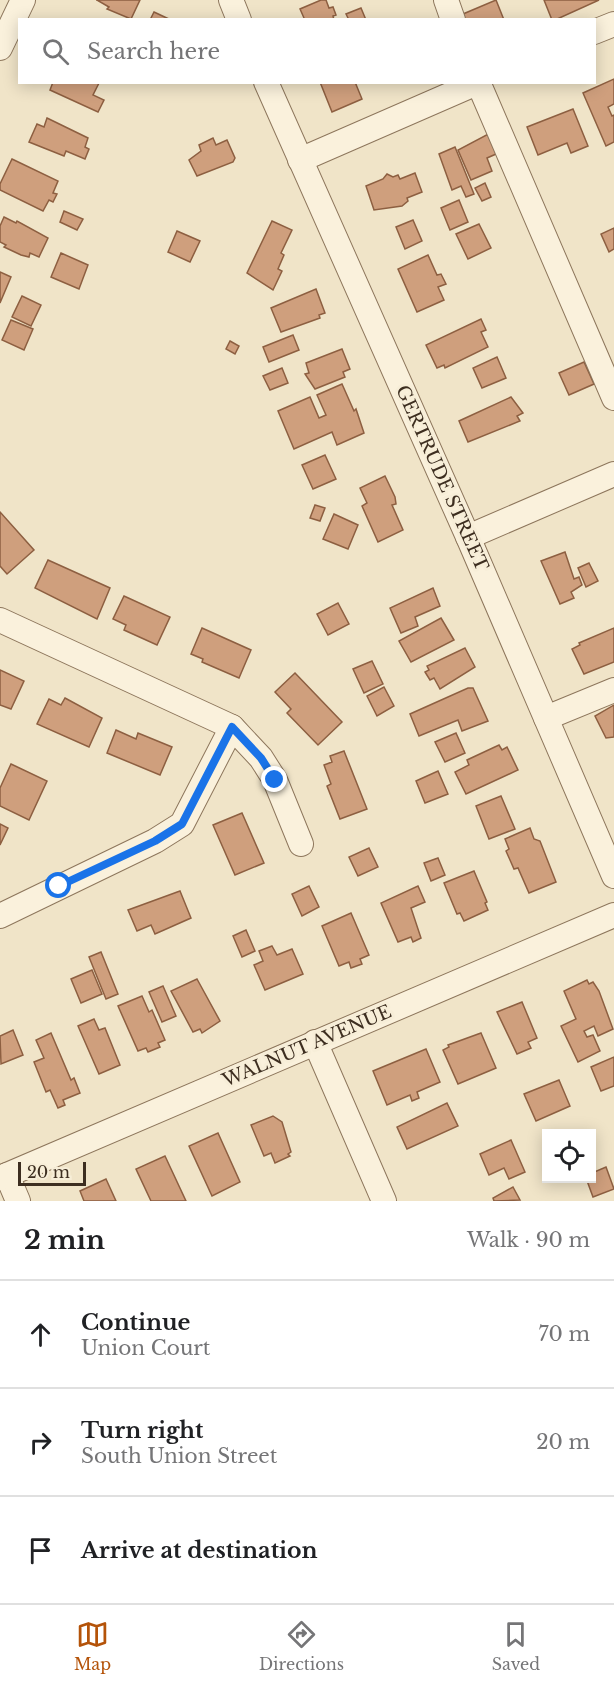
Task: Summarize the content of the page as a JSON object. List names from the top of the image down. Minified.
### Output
{"streets":{"street":["GERTRUDE STREET","WALNUT AVENUE"]},"scale_bar":"20 m","page":{"search":"Search here","scale":"20 m","heading":["2 min","Walk · 90 m"],"list":[["Continue","Union Court","70 m"],["Turn right","South Union Street","20 m"],"Arrive at destination"],"nav":["Map","Directions","Saved"]}}
